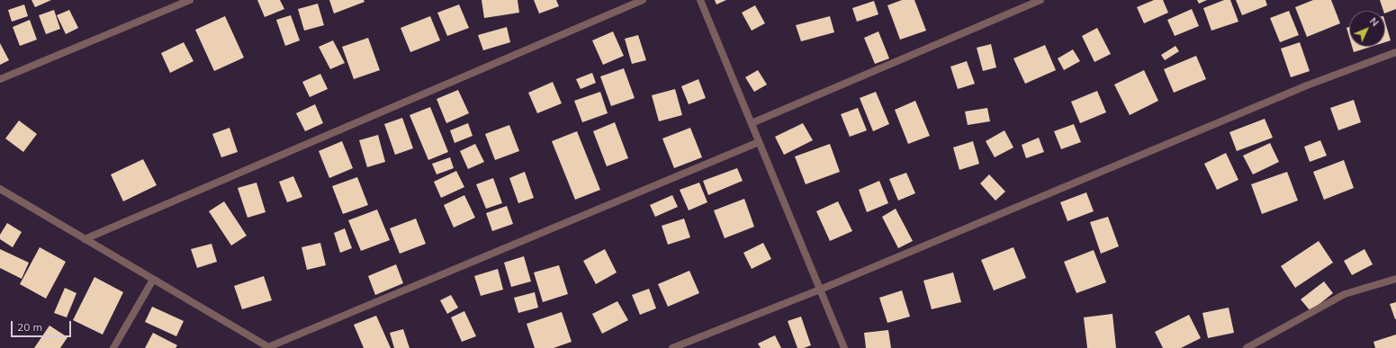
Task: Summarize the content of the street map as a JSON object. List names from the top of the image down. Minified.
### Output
{"scale_bar":"20 m","north":"top right"}
